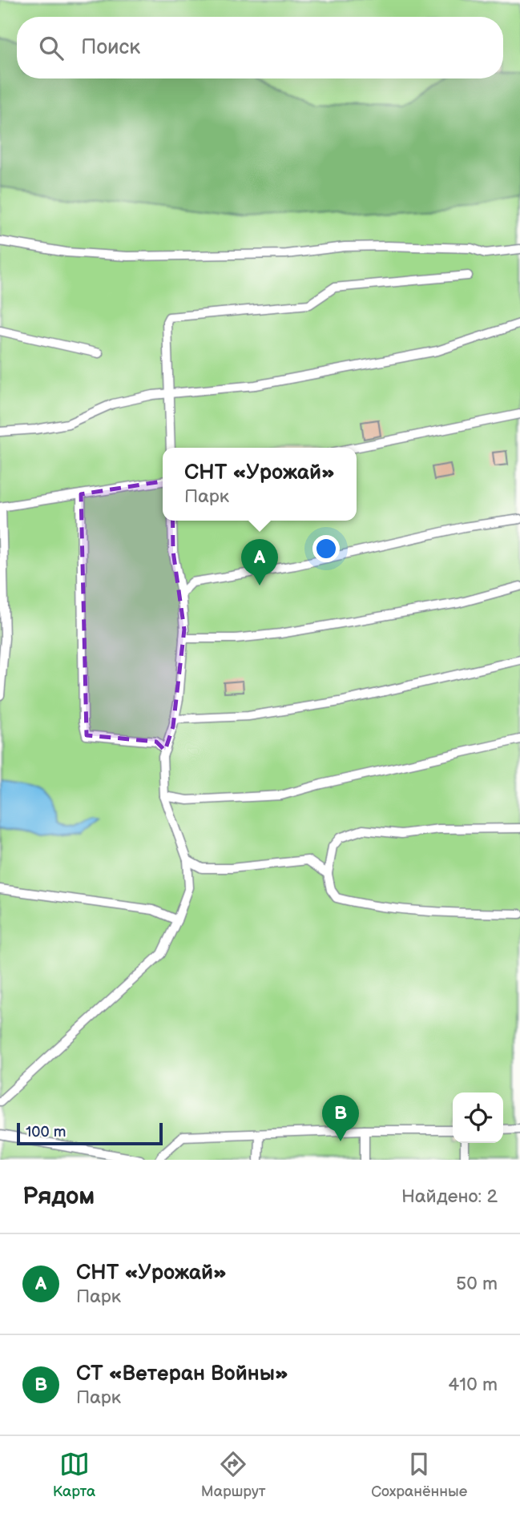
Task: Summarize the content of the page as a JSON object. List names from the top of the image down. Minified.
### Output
{"scale_bar":"100 m","page":{"search":"Поиск","popup":["СНТ «Урожай»","Парк"],"pins":["A","B"],"scale":"100 m","heading":["Рядом","Найдено: 2"],"list":[{"mark":"A","name":"СНТ «Урожай»","note":"Парк","value":"50 m"},{"mark":"B","name":"СТ «Ветеран Войны»","note":"Парк","value":"410 m"}],"nav":["Карта","Маршрут","Сохранённые"]}}
